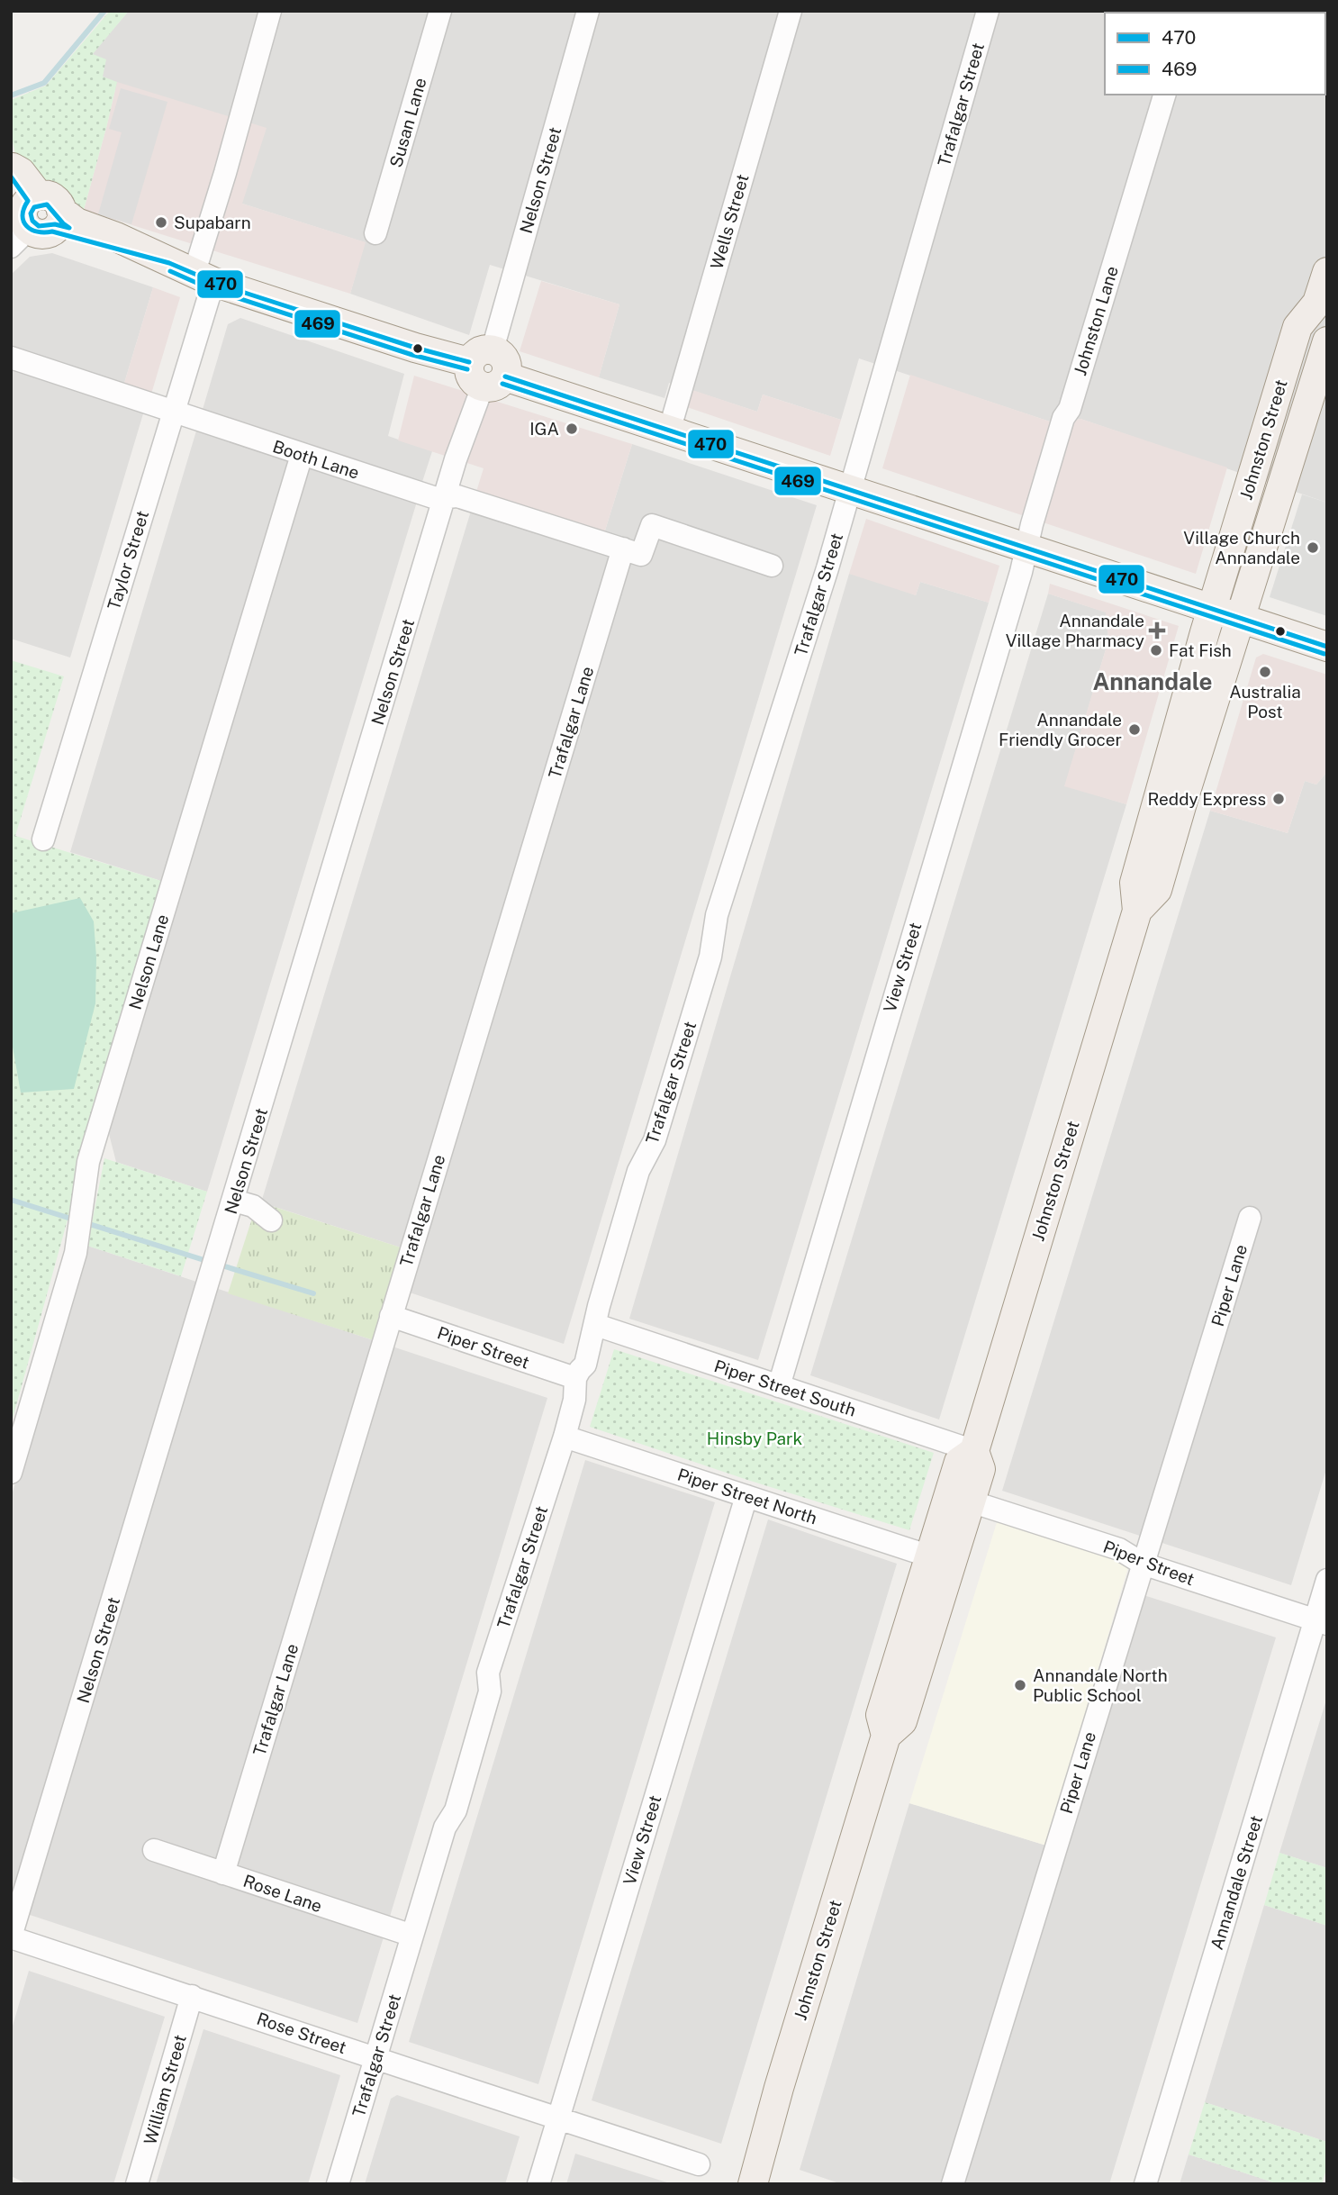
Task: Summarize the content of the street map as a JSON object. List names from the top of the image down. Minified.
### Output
{"streets":{"main road":["Johnston Street"],"street":["Trafalgar Street","Susan Lane","Nelson Street","Wells Street","Johnston Lane","Booth Lane","Taylor Street","Trafalgar Lane","Nelson Lane","View Street","Piper Lane","Piper Street","Piper Street South","Piper Street North","Annandale Street","Rose Lane","Rose Street","William Street"]},"crossings":[["Trafalgar Street","Piper Street"],["Trafalgar Street","Piper Street South"],["Trafalgar Street","Piper Street North"],["Trafalgar Street","Rose Lane"],["Trafalgar Street","Rose Street"],["Nelson Street","Booth Lane"],["Nelson Street","Rose Street"],["Johnston Lane","View Street"],["Johnston Street","Piper Street"],["Johnston Street","Piper Street South"],["Johnston Street","Piper Street North"],["Booth Lane","Taylor Street"],["Booth Lane","Trafalgar Lane"],["Booth Lane","Nelson Lane"],["Trafalgar Lane","Piper Street"],["Trafalgar Lane","Rose Lane"],["View Street","Piper Street South"],["View Street","Piper Street North"],["View Street","Rose Street"],["Piper Lane","Piper Street"],["Piper Street","Annandale Street"],["Rose Street","William Street"]],"districts":["Annandale"],"parks":["Hinsby Park"],"places":{"other":["Supabarn","IGA","Village Church Annandale","Fat Fish","Australia Post","Annandale Friendly Grocer","Reddy Express","Annandale North Public School"],"health":["Annandale Village Pharmacy"]},"lines":["transit line 470","transit line 469"],"legend":["470","469"]}
